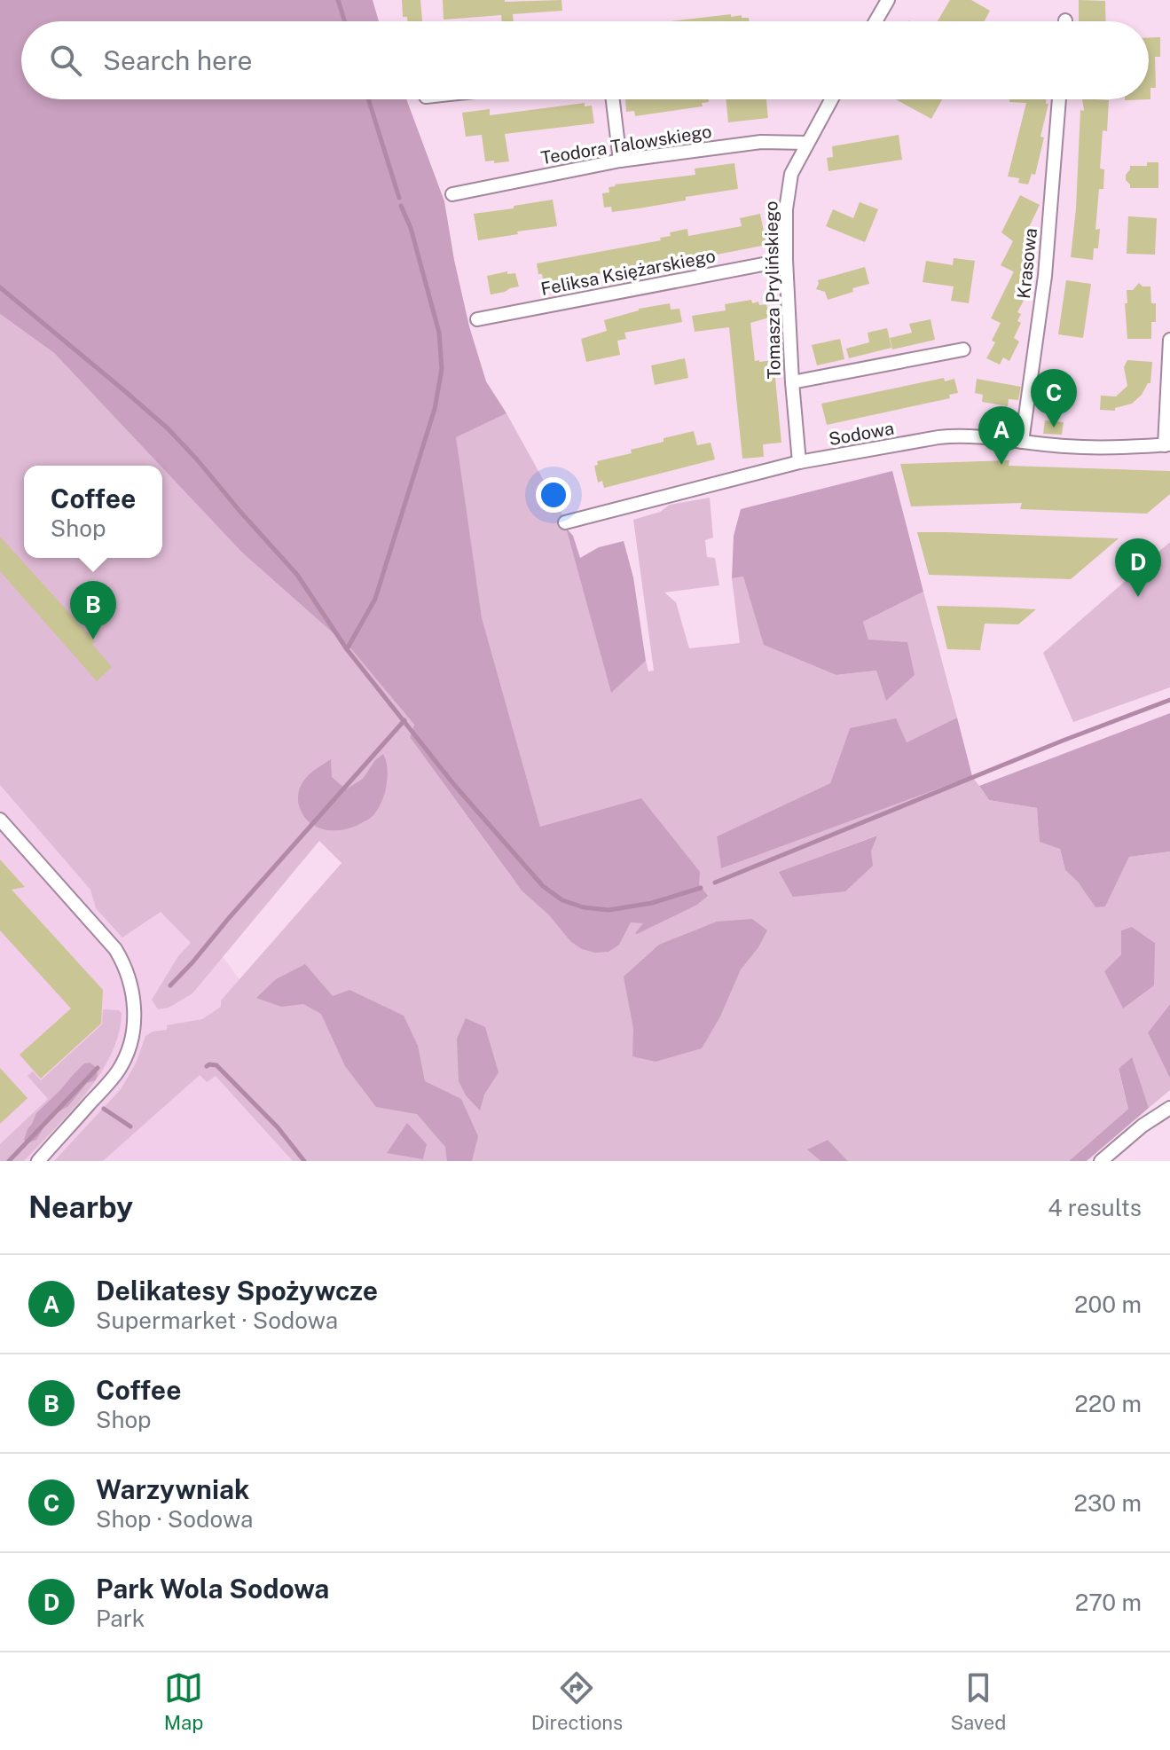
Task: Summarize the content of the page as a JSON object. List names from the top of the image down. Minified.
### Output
{"streets":{"street":["Teodora Talowskiego","Krasowa","Feliksa Księżarskiego","Tomasza Prylińskiego","Sodowa"]},"crossings":[["Teodora Talowskiego","Tomasza Prylińskiego"],["Krasowa","Sodowa"],["Feliksa Księżarskiego","Tomasza Prylińskiego"],["Tomasza Prylińskiego","Sodowa"]],"page":{"search":"Search here","pins":["C","A","D","B"],"popup":["Coffee","Shop"],"heading":["Nearby","4 results"],"list":[{"mark":"A","name":"Delikatesy Spożywcze","note":"Supermarket · Sodowa","value":"200 m"},{"mark":"B","name":"Coffee","note":"Shop","value":"220 m"},{"mark":"C","name":"Warzywniak","note":"Shop · Sodowa","value":"230 m"},{"mark":"D","name":"Park Wola Sodowa","note":"Park","value":"270 m"}],"nav":["Map","Directions","Saved"]}}
